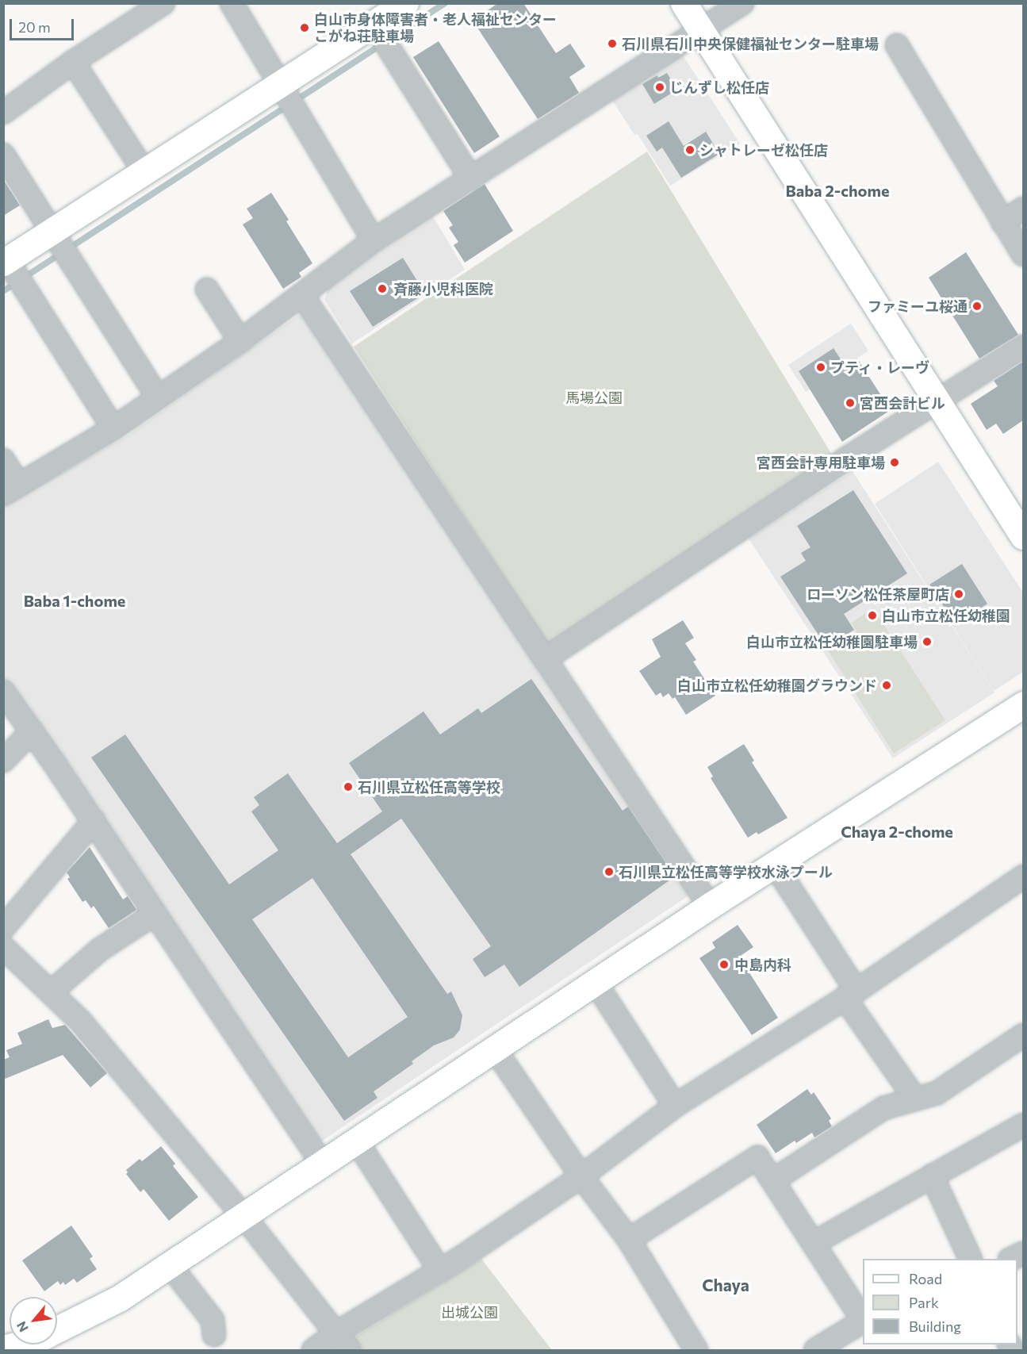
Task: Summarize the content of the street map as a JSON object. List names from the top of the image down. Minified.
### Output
{"districts":["Baba 2-chome","Baba 1-chome","Chaya 2-chome","Chaya"],"parks":["馬場公園","出城公園"],"places":["白山市身体障害者・老人福祉センター こがね荘駐車場","石川県石川中央保健福祉センター駐車場","じんずし松任店","シャトレーゼ松任店","斉藤小児科医院","ファミーユ桜通","プティ・レーヴ","宮西会計ビル","宮西会計専用駐車場","ローソン松任茶屋町店","白山市立松任幼稚園","白山市立松任幼稚園駐車場","白山市立松任幼稚園グラウンド","石川県立松任高等学校","石川県立松任高等学校水泳プール","中島内科"],"legend":["Road","Park","Building"],"scale_bar":"20 m","north":"bottom left"}
